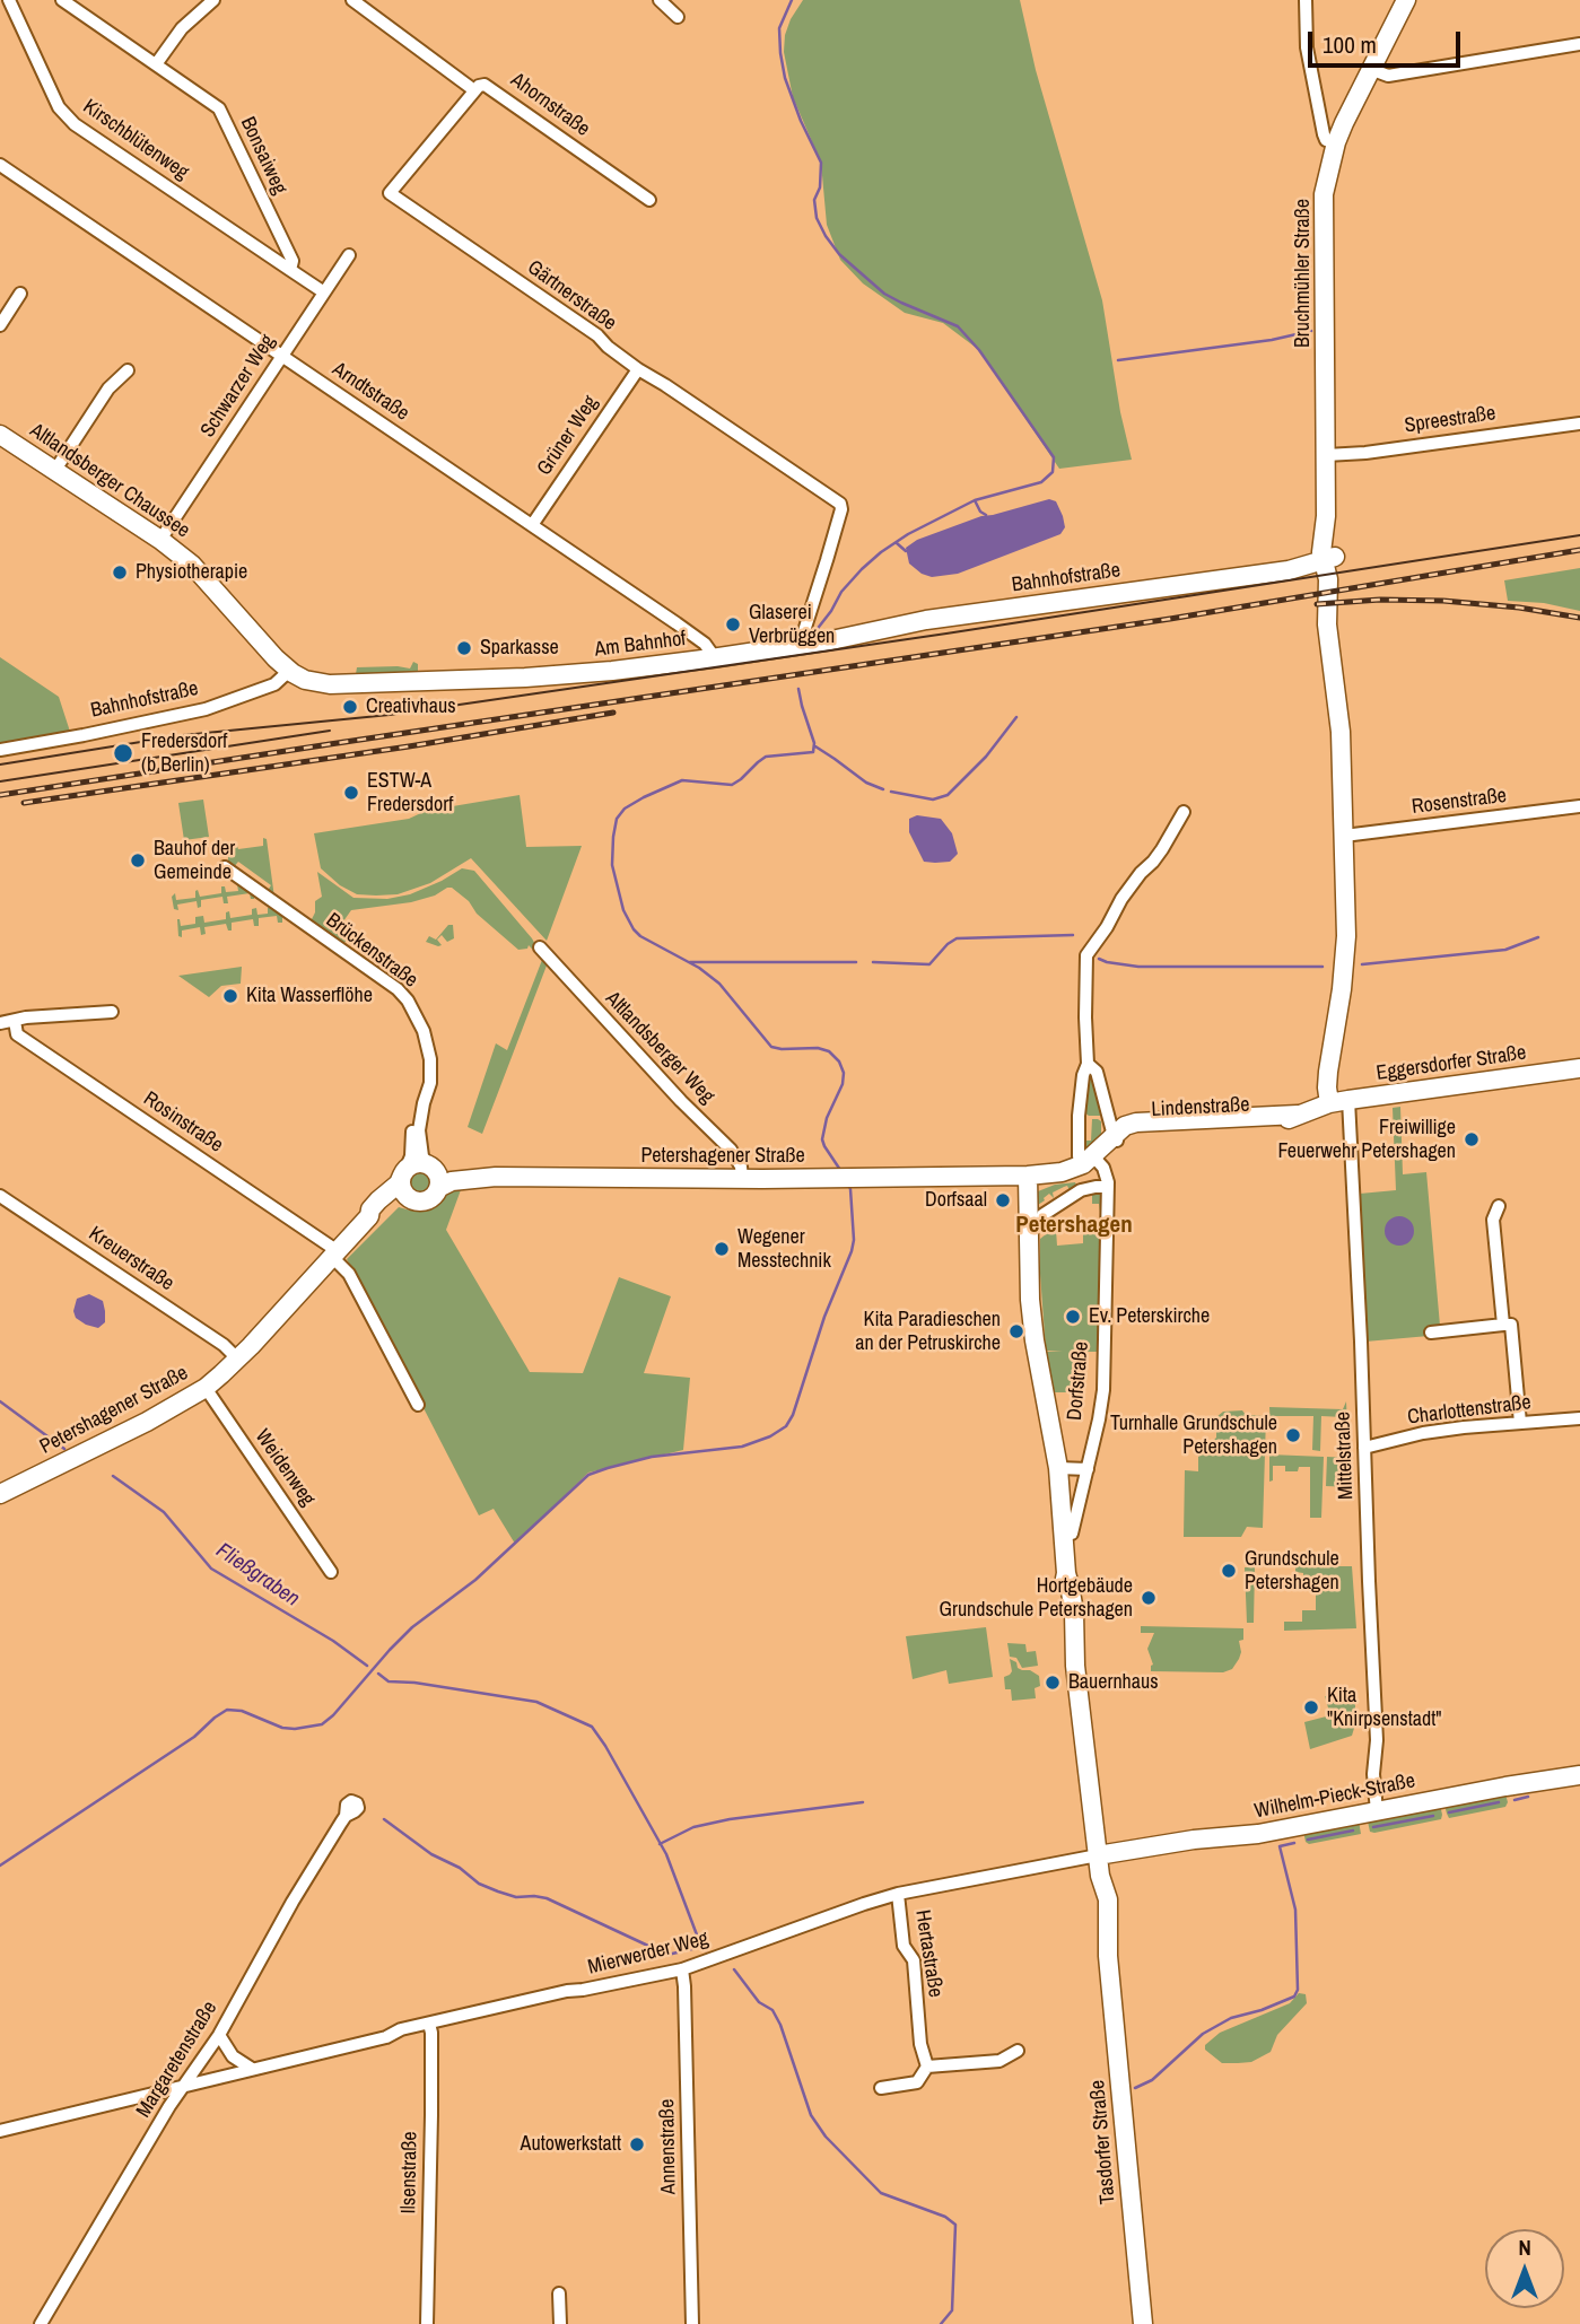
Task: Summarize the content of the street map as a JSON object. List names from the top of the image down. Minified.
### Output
{"streets":{"main road":["Bruchmühler Straße","Altlandsberger Chaussee","Bahnhofstraße","Am Bahnhof","Eggersdorfer Straße","Lindenstraße","Petershagener Straße","Dorfstraße","Wilhelm-Pieck-Straße","Tasdorfer Straße"],"street":["Ahornstraße","Kirschblütenweg","Bonsaiweg","Gärtnerstraße","Schwarzer Weg","Arndtstraße","Spreestraße","Grüner Weg","Rosenstraße","Brückenstraße","Altlandsberger Weg","Rosinstraße","Kreuerstraße","Charlottenstraße","Mittelstraße","Weidenweg","Mierwerder Weg","Hertastraße","Margaretenstraße","Annenstraße","Ilsenstraße"]},"crossings":[["Ahornstraße","Gärtnerstraße"],["Kirschblütenweg","Bonsaiweg"],["Bruchmühler Straße","Spreestraße"],["Bruchmühler Straße","Bahnhofstraße"],["Gärtnerstraße","Grüner Weg"],["Gärtnerstraße","Bahnhofstraße"],["Gärtnerstraße","Am Bahnhof"],["Schwarzer Weg","Arndtstraße"],["Schwarzer Weg","Altlandsberger Chaussee"],["Arndtstraße","Grüner Weg"],["Arndtstraße","Am Bahnhof"],["Altlandsberger Chaussee","Bahnhofstraße"],["Altlandsberger Chaussee","Am Bahnhof"],["Bahnhofstraße","Am Bahnhof"],["Brückenstraße","Petershagener Straße"],["Altlandsberger Weg","Petershagener Straße"],["Eggersdorfer Straße","Lindenstraße"],["Eggersdorfer Straße","Mittelstraße"],["Lindenstraße","Dorfstraße"],["Rosinstraße","Petershagener Straße"],["Petershagener Straße","Kreuerstraße"],["Petershagener Straße","Dorfstraße"],["Petershagener Straße","Weidenweg"],["Dorfstraße","Wilhelm-Pieck-Straße"],["Dorfstraße","Mierwerder Weg"],["Dorfstraße","Tasdorfer Straße"],["Charlottenstraße","Mittelstraße"],["Mittelstraße","Wilhelm-Pieck-Straße"],["Wilhelm-Pieck-Straße","Mierwerder Weg"],["Wilhelm-Pieck-Straße","Tasdorfer Straße"],["Mierwerder Weg","Hertastraße"],["Mierwerder Weg","Margaretenstraße"],["Mierwerder Weg","Tasdorfer Straße"],["Mierwerder Weg","Annenstraße"],["Mierwerder Weg","Ilsenstraße"]],"districts":["Petershagen"],"water":["Fließgraben"],"places":["Physiotherapie","Glaserei Verbrüggen","Sparkasse","Creativhaus","Fredersdorf (b Berlin)","ESTW-A Fredersdorf","Bauhof der Gemeinde","Kita Wasserflöhe","Freiwillige Feuerwehr Petershagen","Dorfsaal","Wegener Messtechnik","Ev. Peterskirche","Kita Paradieschen an der Petruskirche","Turnhalle Grundschule Petershagen","Grundschule Petershagen","Hortgebäude Grundschule Petershagen","Bauernhaus","Kita \"Knirpsenstadt\"","Autowerkstatt"],"scale_bar":"100 m","north":"top"}
